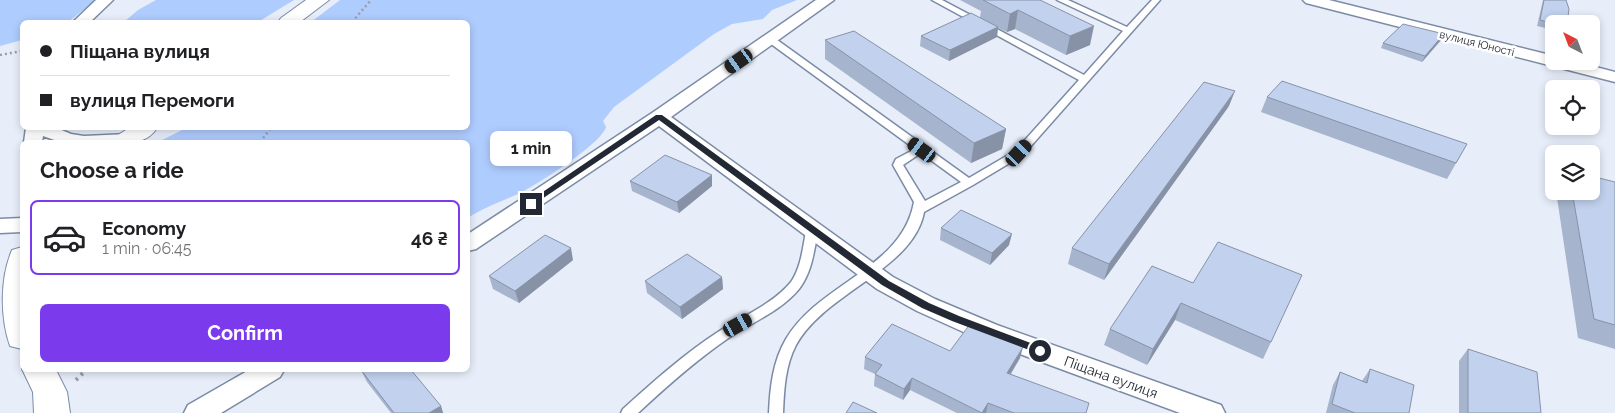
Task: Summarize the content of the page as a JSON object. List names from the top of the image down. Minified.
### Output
{"streets":{"street":["вулиця Юності","Піщана вулиця"]},"north":"top left","page":{"banner":["Піщана вулиця","вулиця Перемоги"],"bubble":"1 min","heading":"Choose a ride","list":[{"name":"Economy","note":"1 min · 06:45","value":"46 ₴"}],"buttons":"Confirm"}}
